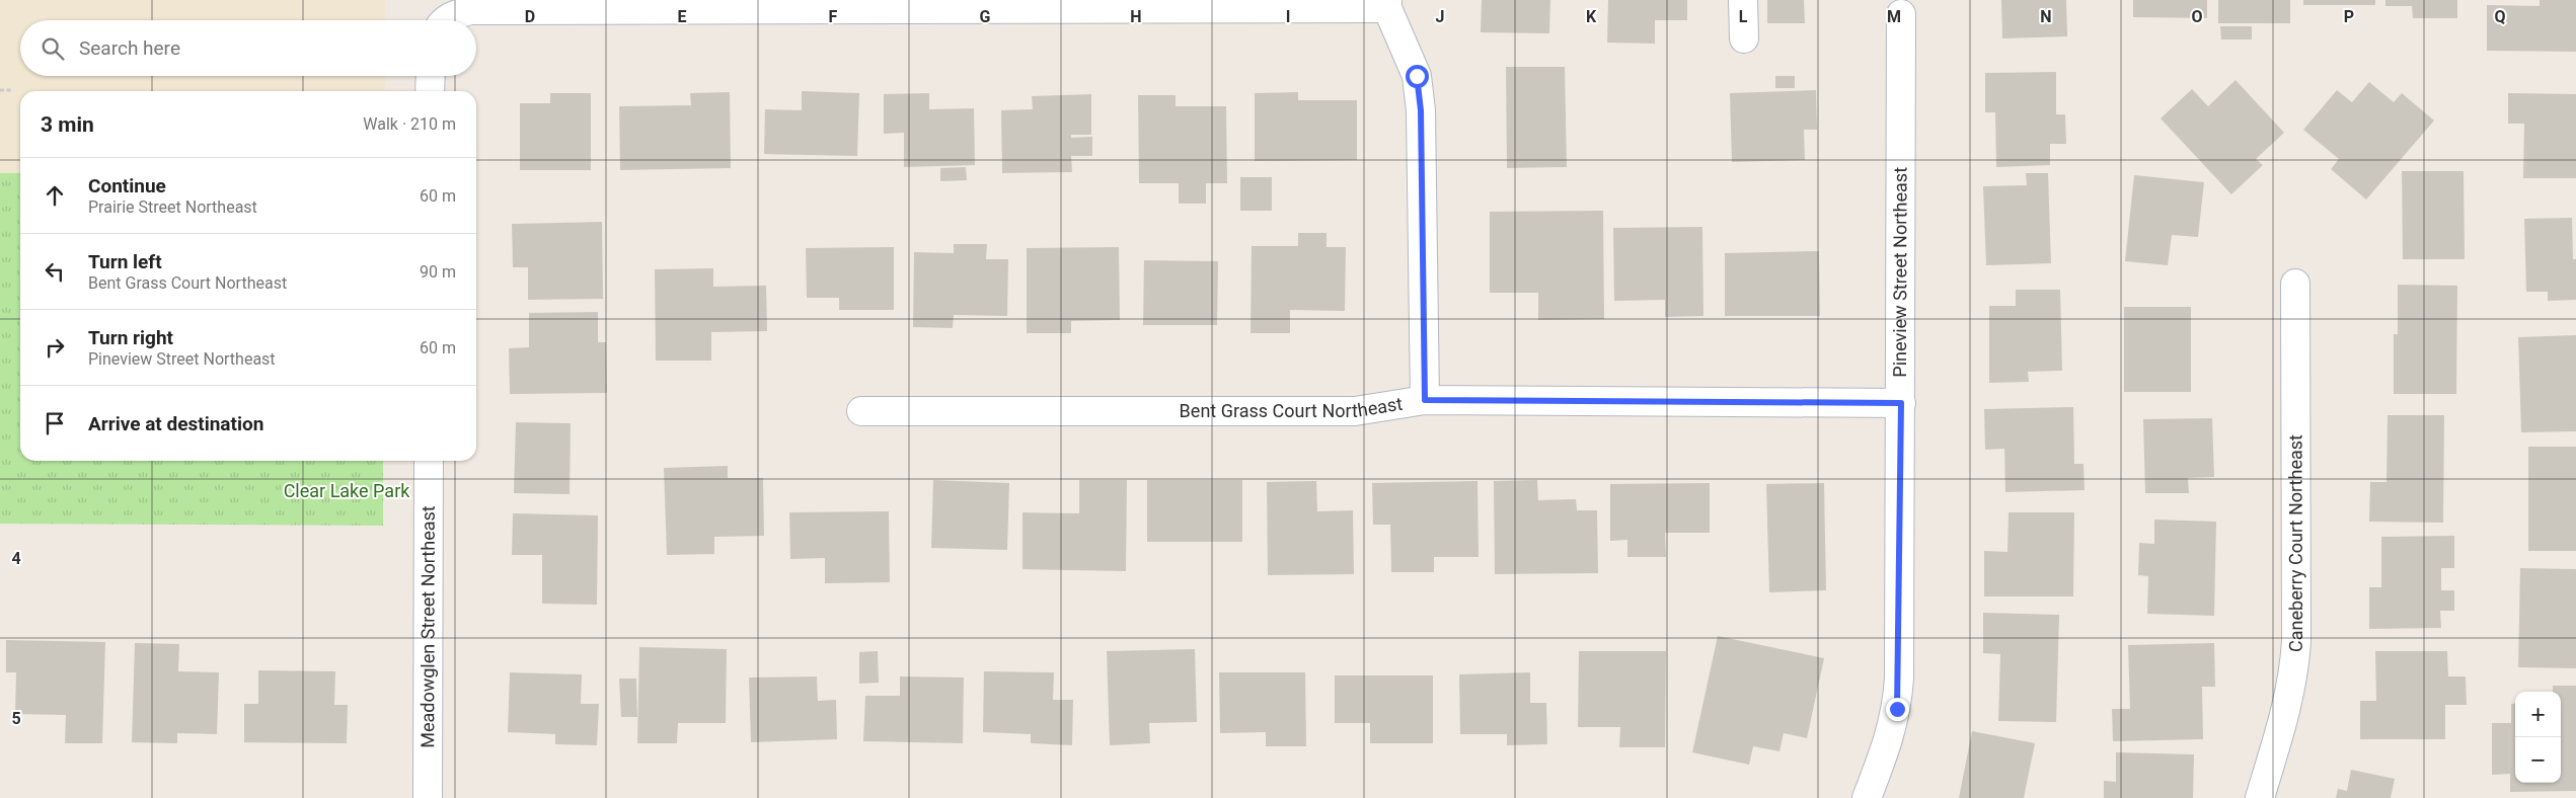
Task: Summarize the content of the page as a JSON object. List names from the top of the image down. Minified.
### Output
{"streets":{"street":["Pineview Street Northeast","Bent Grass Court Northeast","Caneberry Court Northeast","Meadowglen Street Northeast"]},"crossings":[["Pineview Street Northeast","Bent Grass Court Northeast"]],"parks":["Clear Lake Park"],"page":{"search":"Search here","heading":["3 min","Walk · 210 m"],"list":[["Continue","Prairie Street Northeast","60 m"],["Turn left","Bent Grass Court Northeast","90 m"],["Turn right","Pineview Street Northeast","60 m"],"Arrive at destination"],"map_buttons":["+","−"]},"grid":{"columns":["D","E","F","G","H","I","J","K","L","M","N","O","P","Q"],"rows":["4","5"]}}
